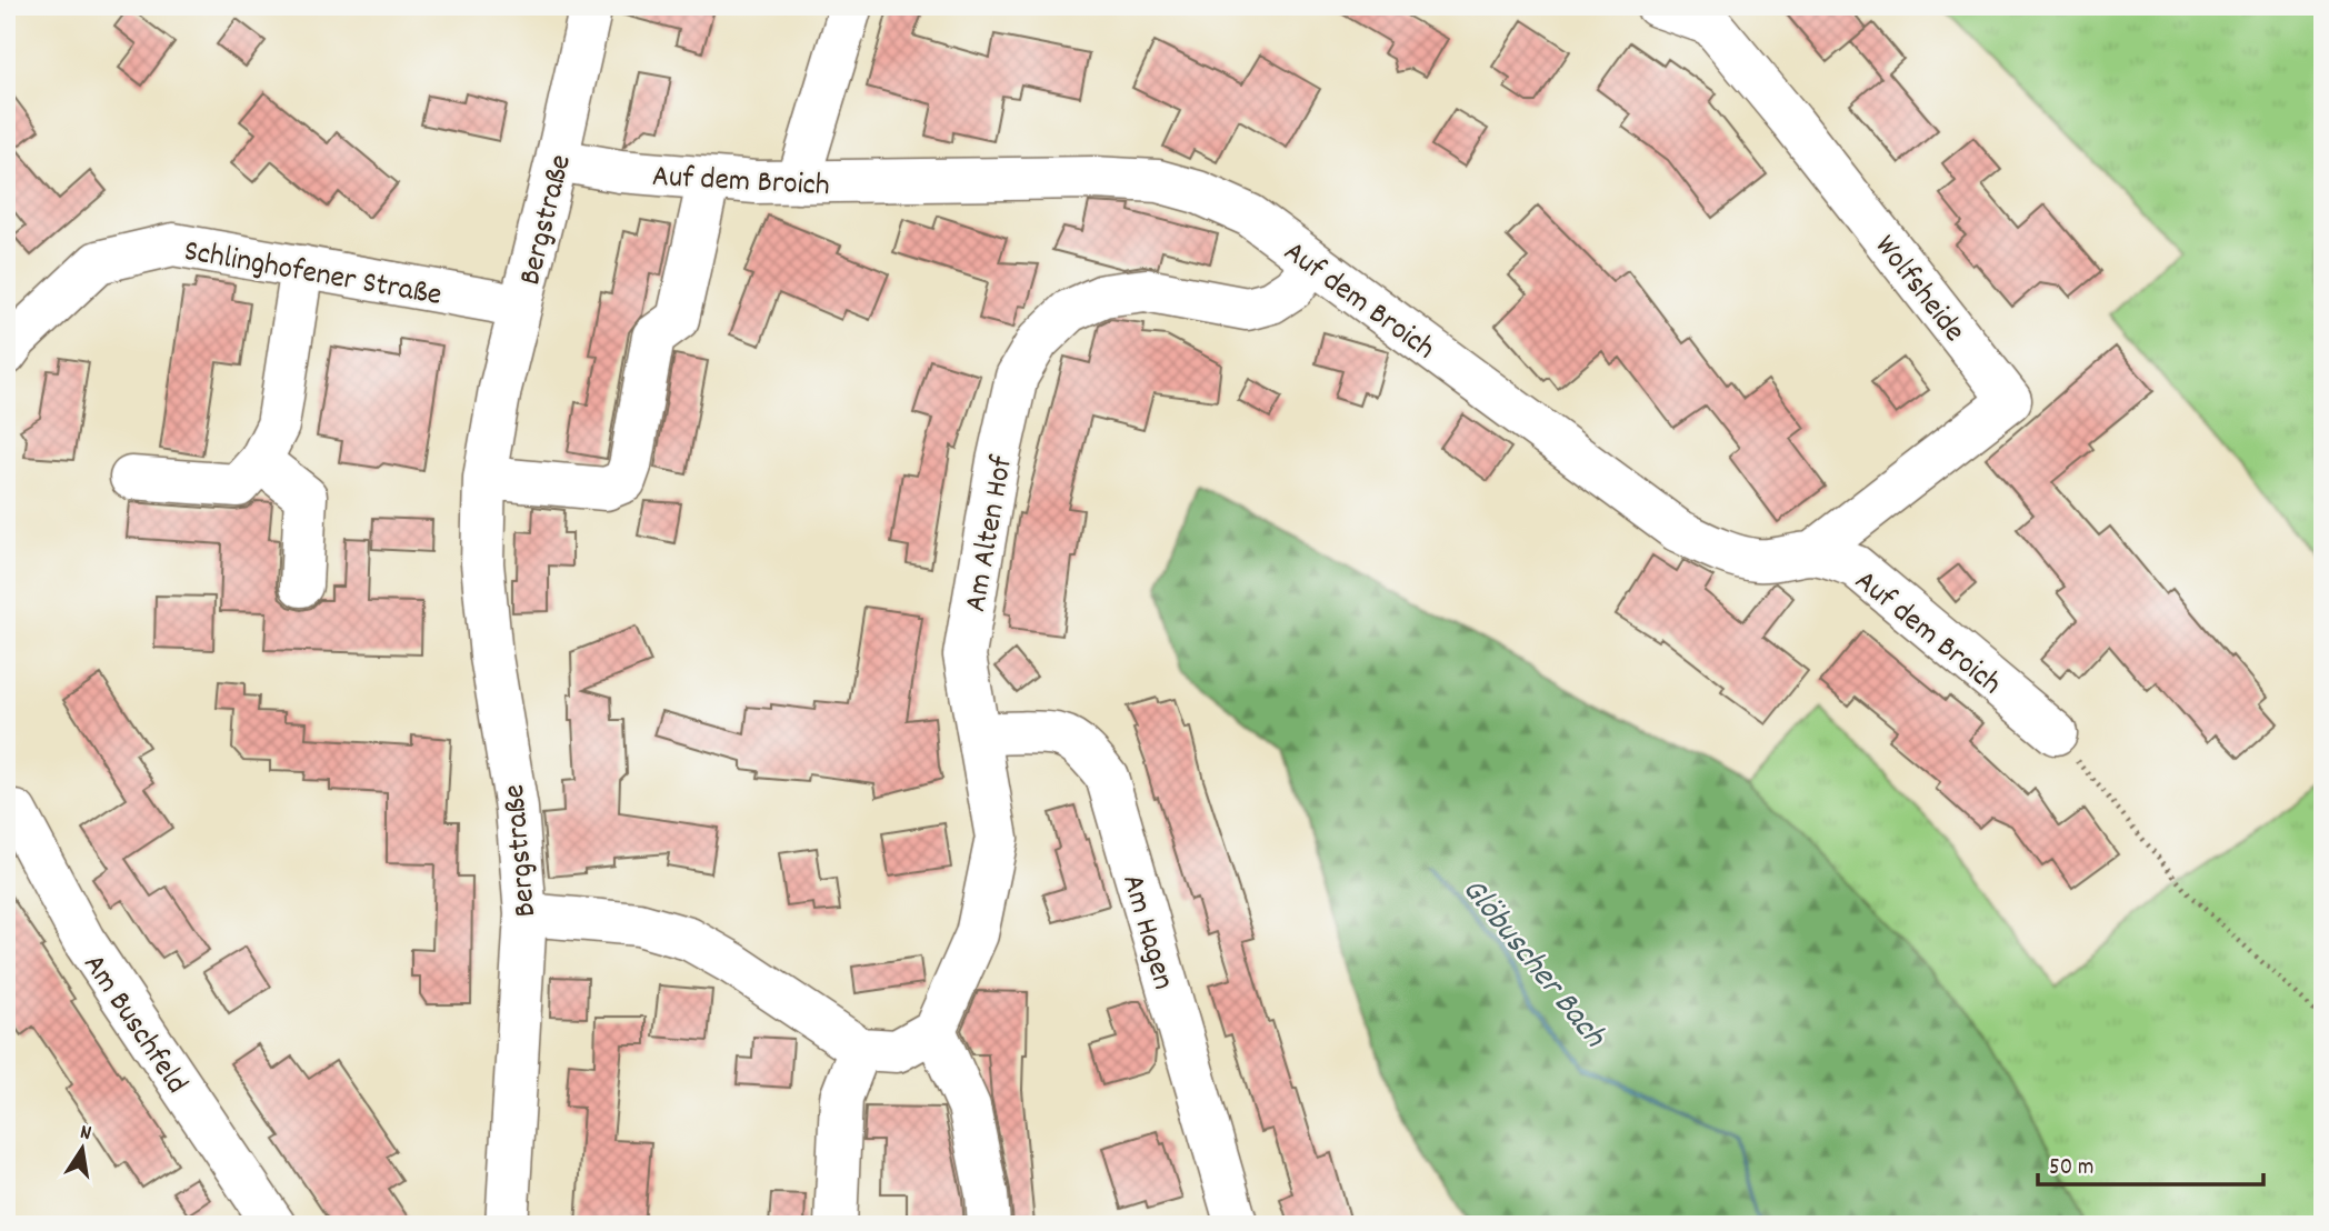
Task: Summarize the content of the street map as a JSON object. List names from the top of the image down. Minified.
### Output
{"streets":{"street":["Auf dem Broich","Bergstraße","Schlinghofener Straße","Wolfsheide","Am Alten Hof","Am Hagen","Am Buschfeld"]},"crossings":[["Auf dem Broich","Bergstraße"],["Auf dem Broich","Wolfsheide"],["Auf dem Broich","Am Alten Hof"],["Bergstraße","Schlinghofener Straße"],["Am Alten Hof","Am Hagen"]],"water":["Glöbuscher Bach"],"scale_bar":"50 m","north":"top"}
